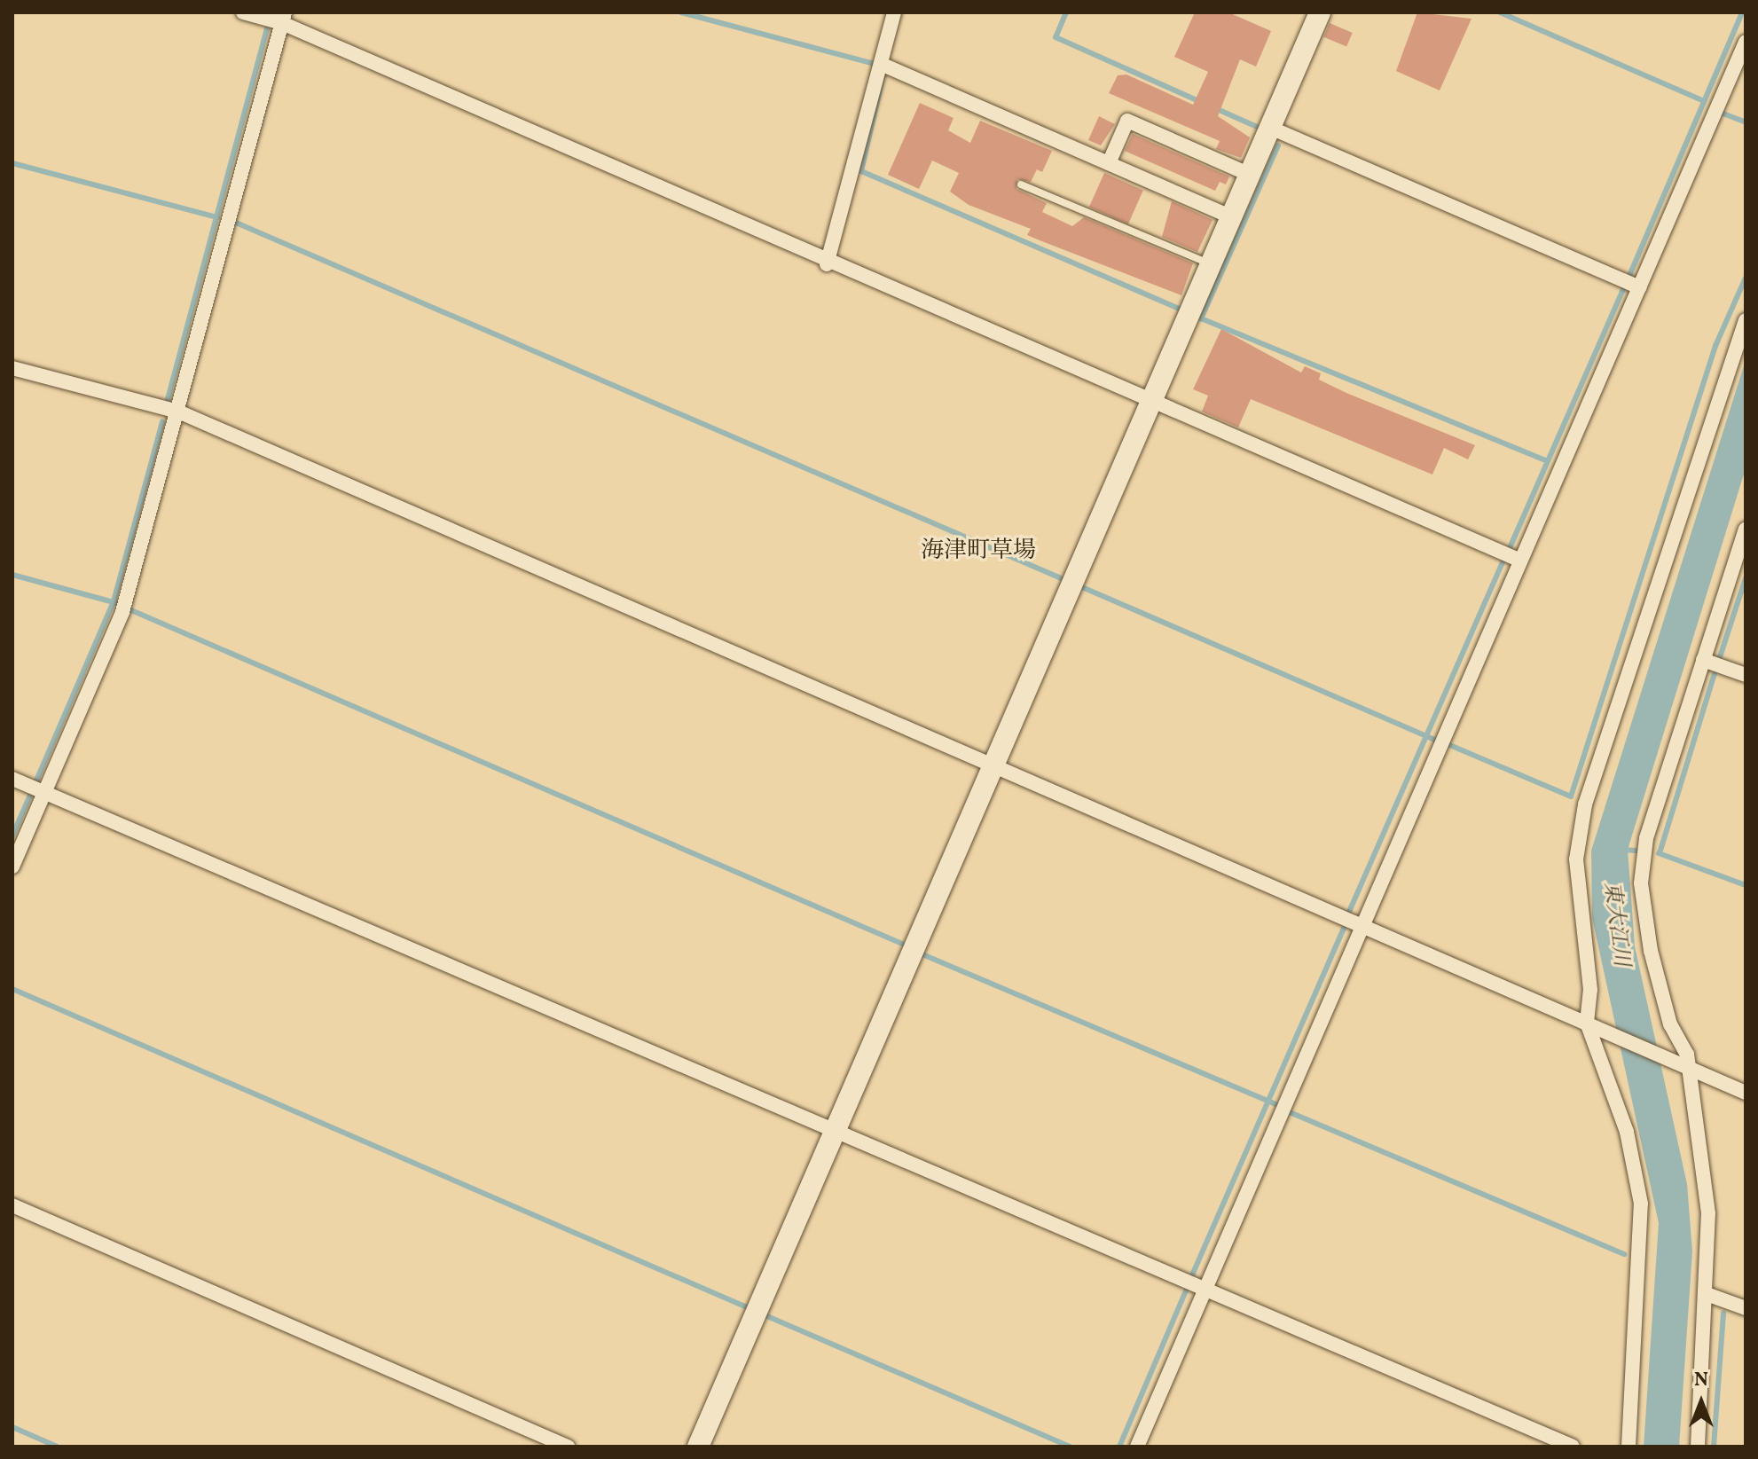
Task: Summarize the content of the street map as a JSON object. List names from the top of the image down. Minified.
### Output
{"districts":["海津町草場"],"water":["東大江川"],"north":"top"}
